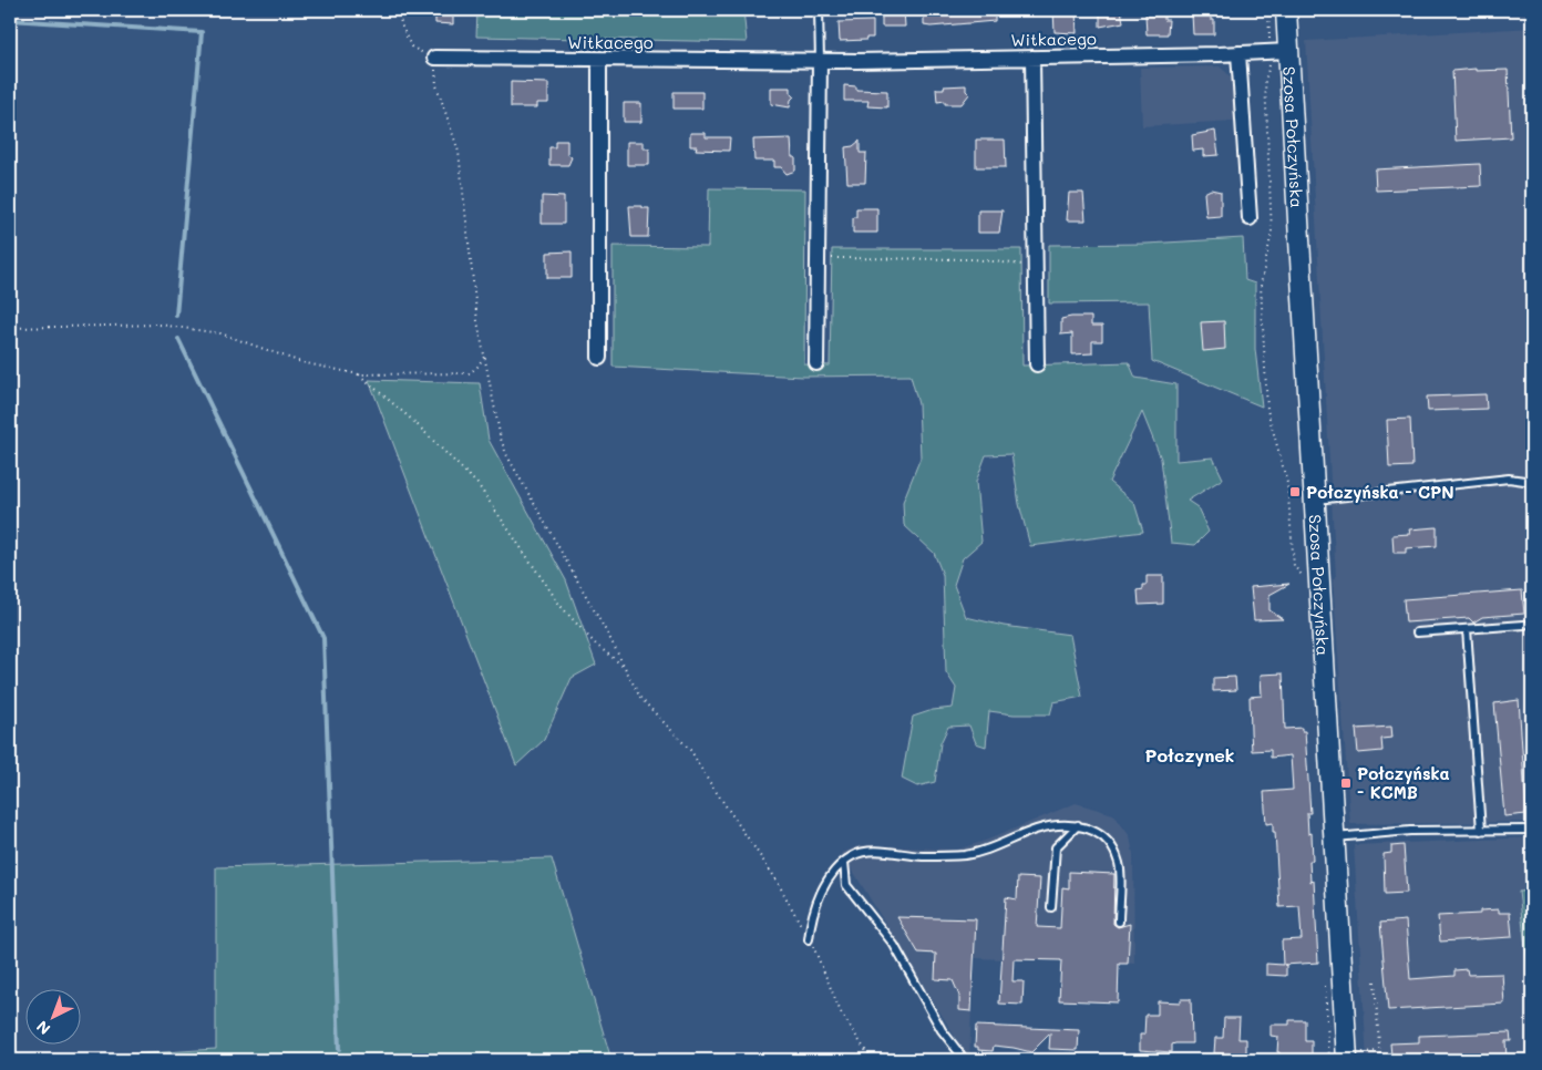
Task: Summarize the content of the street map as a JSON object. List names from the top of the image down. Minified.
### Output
{"streets":{"main road":["Szosa Połczyńska"],"street":["Witkacego"]},"crossings":[["Witkacego","Szosa Połczyńska"]],"districts":["Połczynek"],"places":{"transit":["Połczyńska - CPN","Połczyńska - KCMB"]},"north":"bottom left"}
